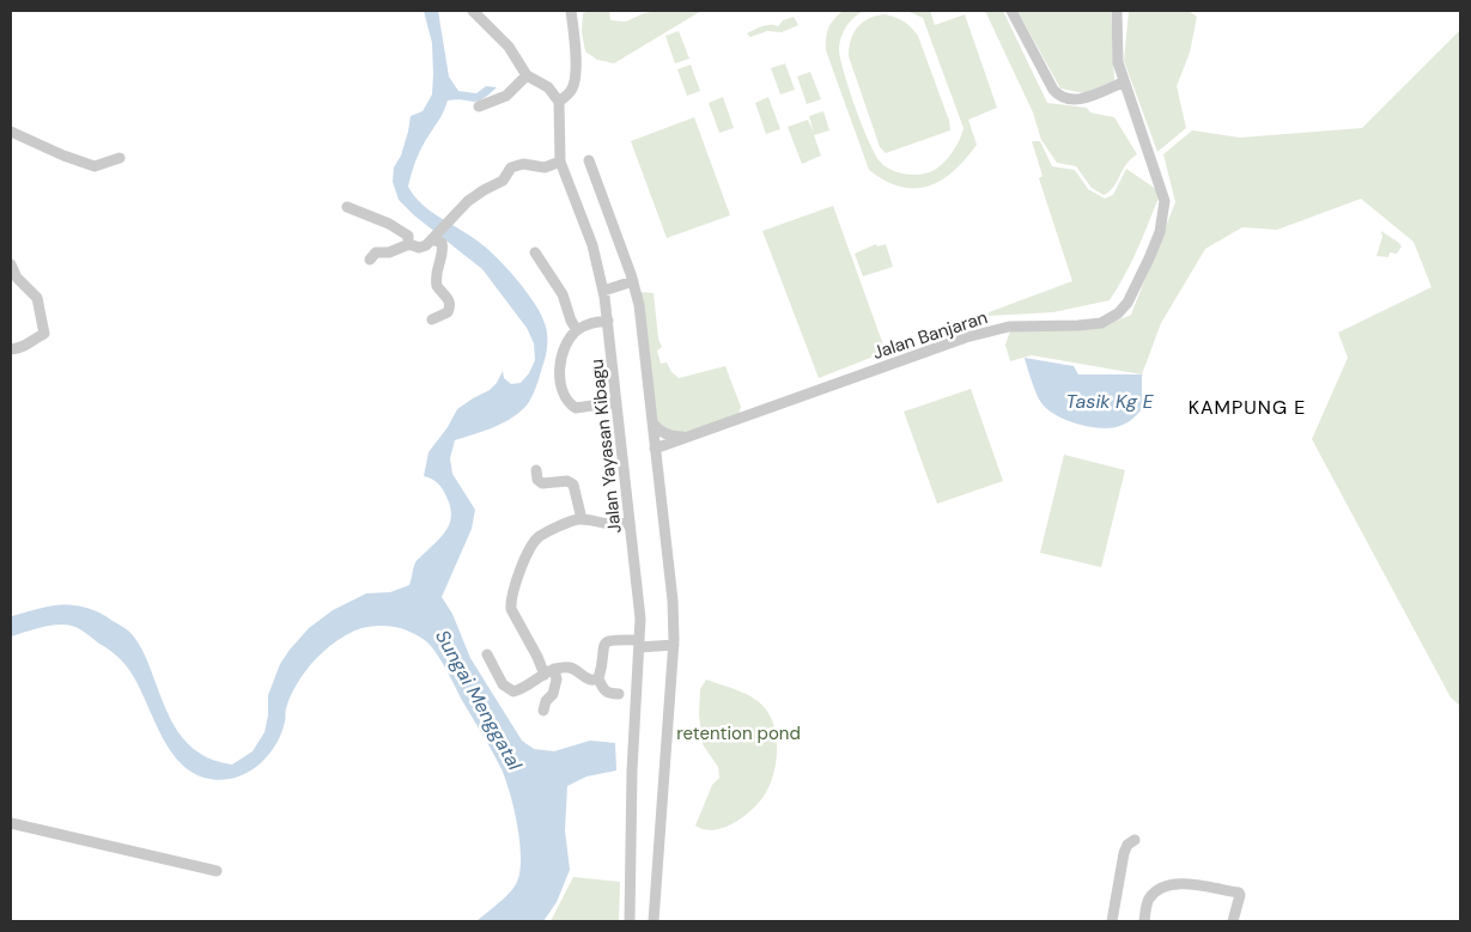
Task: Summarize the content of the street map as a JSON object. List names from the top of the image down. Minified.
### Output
{"streets":{"street":["Jalan Banjaran","Jalan Yayasan Kibagu"]},"districts":["KAMPUNG E"],"water":["Tasik Kg E","Sungai Menggatal"],"parks":["retention pond"]}
